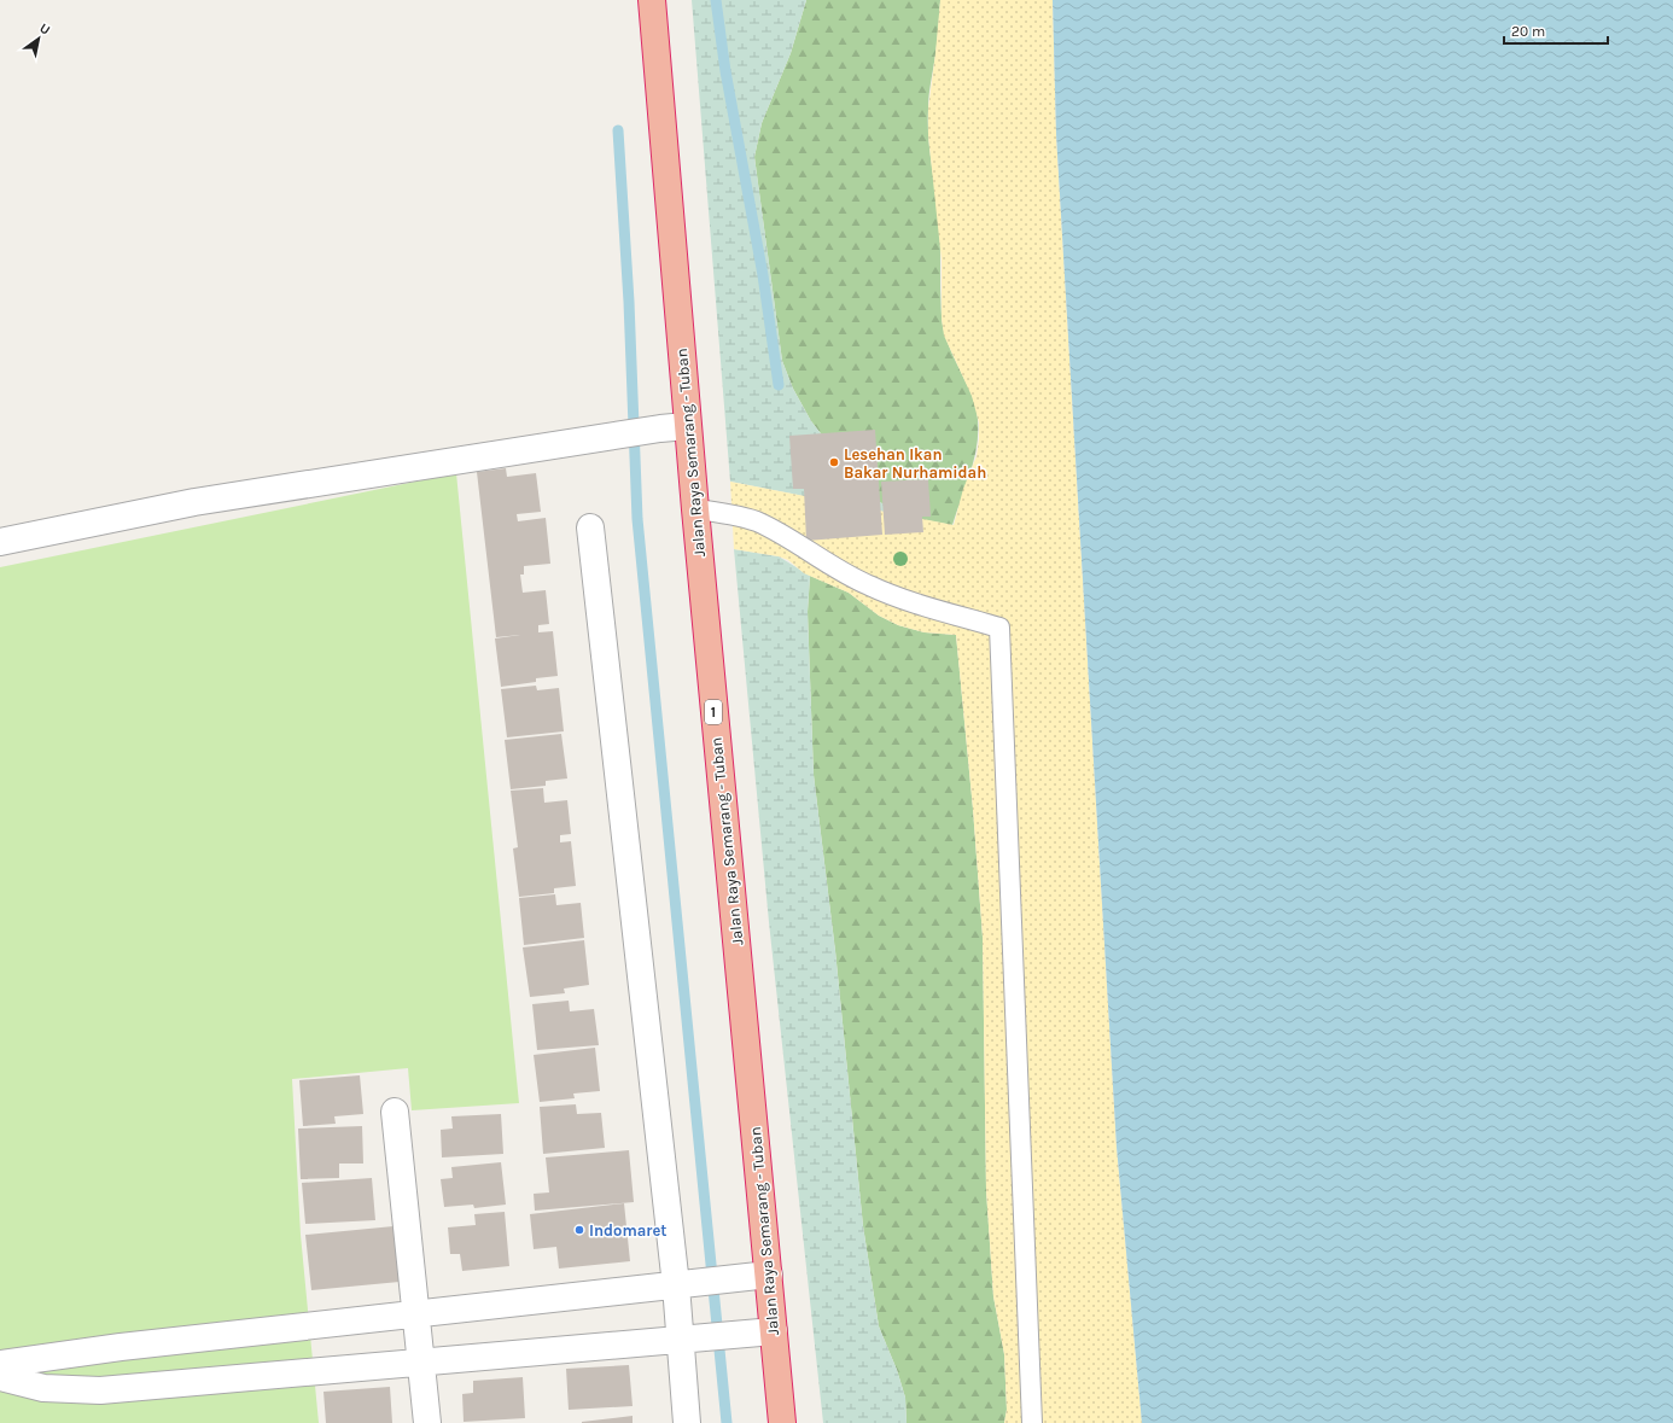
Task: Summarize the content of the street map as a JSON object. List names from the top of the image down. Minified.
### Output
{"streets":{"highway":["Jalan Raya Semarang - Tuban","1"]},"places":["Lesehan Ikan Bakar Nurhamidah","Indomaret"],"scale_bar":"20 m","north":"top right"}
